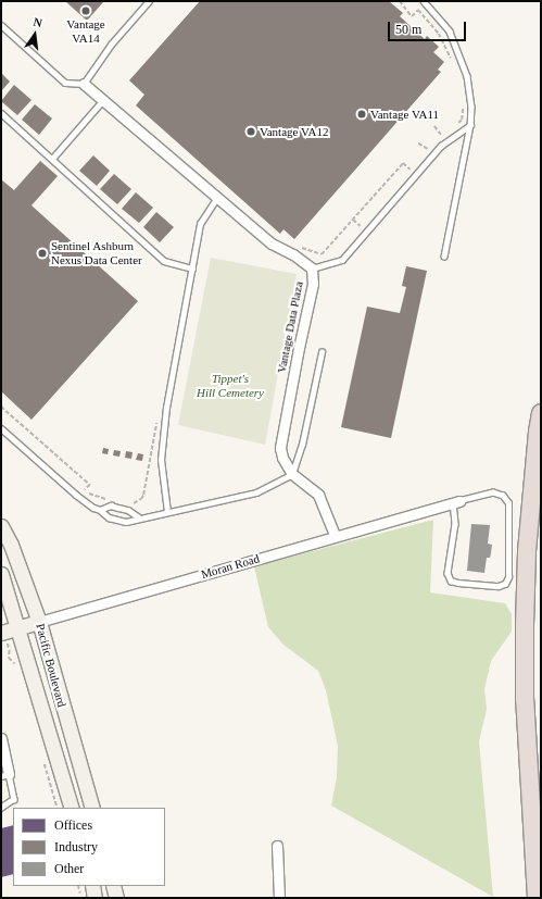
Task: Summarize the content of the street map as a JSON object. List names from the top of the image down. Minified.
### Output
{"streets":{"main road":["Moran Road","Pacific Boulevard"],"street":["Vantage Data Plaza"]},"crossings":[["Vantage Data Plaza","Moran Road"],["Moran Road","Pacific Boulevard"]],"parks":["Tippet's Hill Cemetery"],"places":["Vantage VA14","Vantage VA11","Vantage VA12","Sentinel Ashburn Nexus Data Center"],"legend":["Offices","Industry","Other"],"scale_bar":"50 m","north":"top"}
